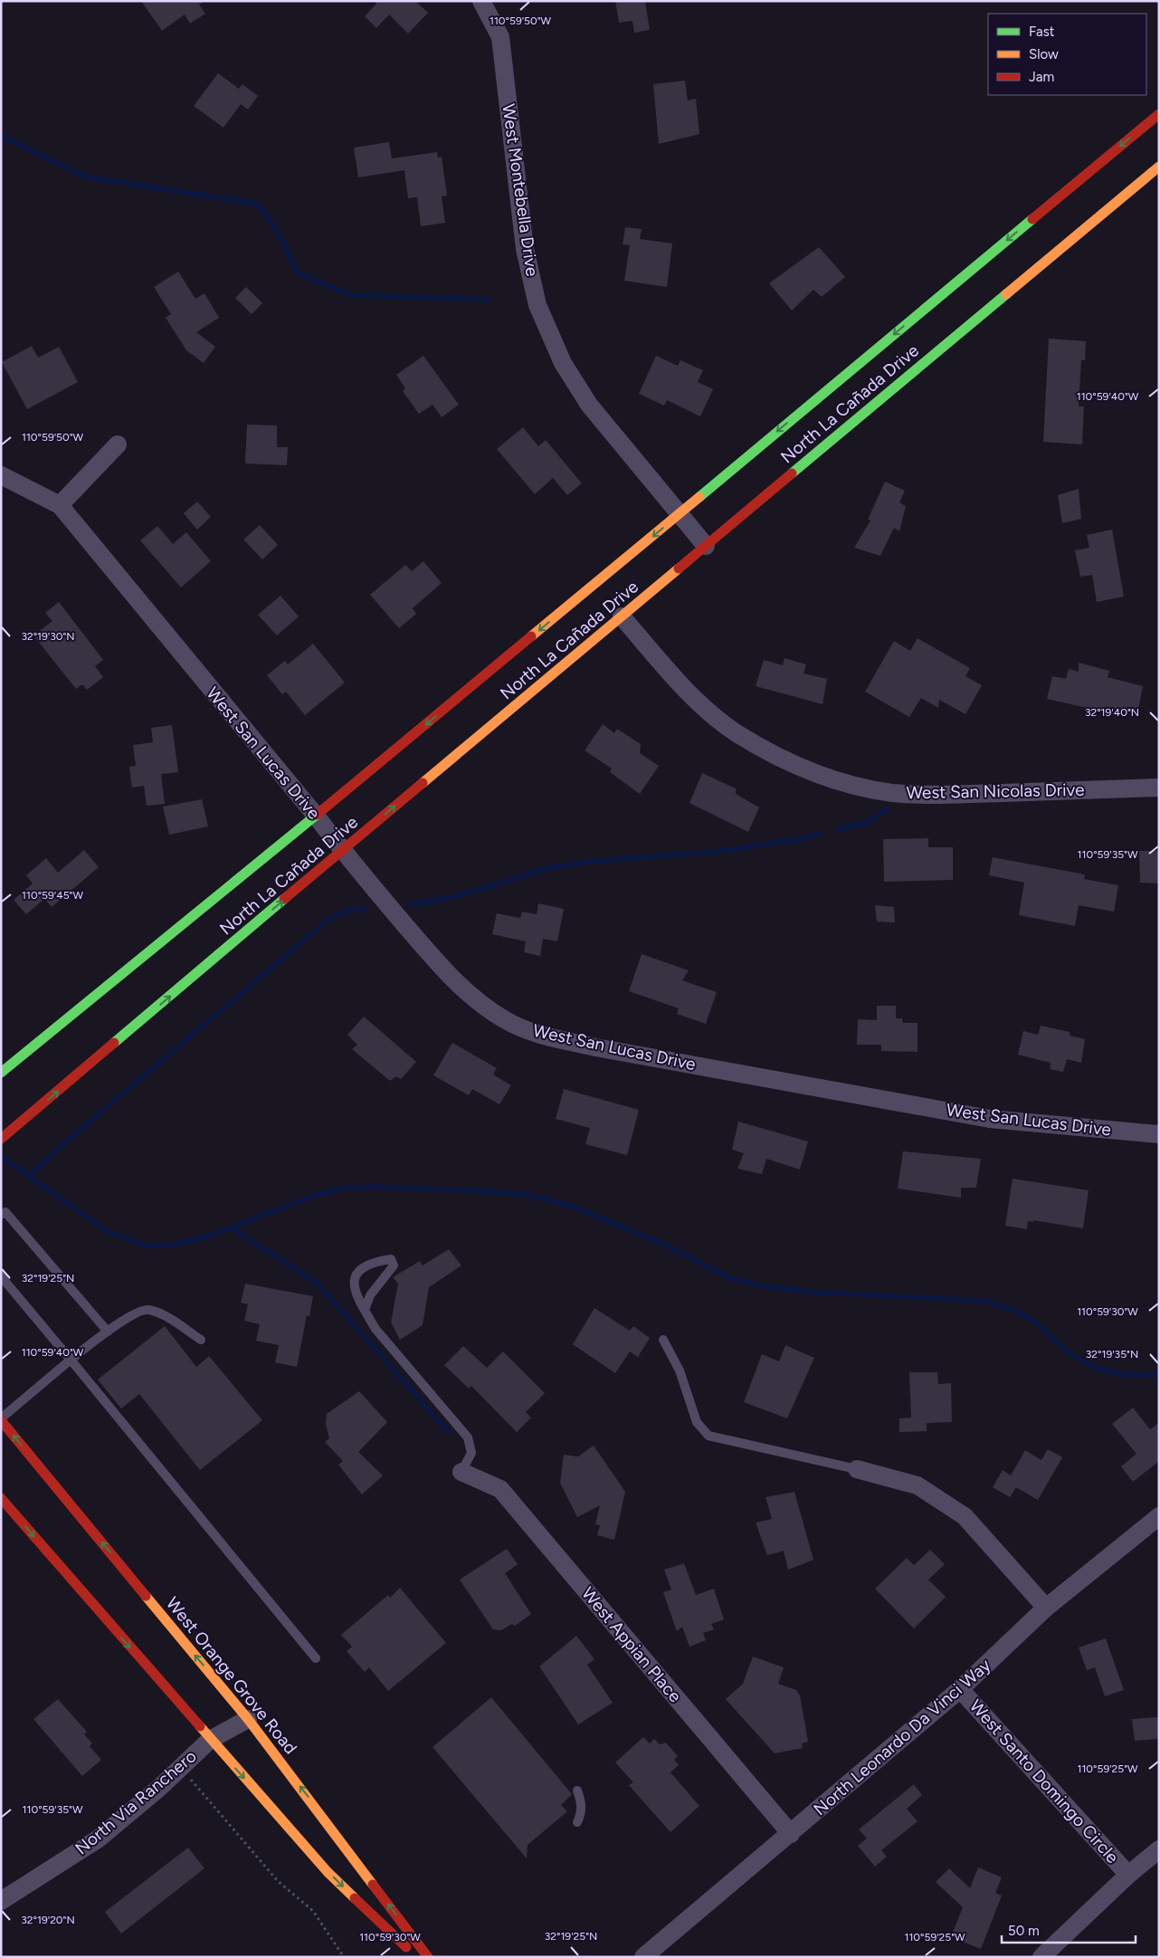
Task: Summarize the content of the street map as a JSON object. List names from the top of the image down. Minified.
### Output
{"streets":{"main road":["North La Cañada Drive","West Orange Grove Road"],"street":["West Montebella Drive","West San Lucas Drive","West San Nicolas Drive","West Appian Place","North Leonardo Da Vinci Way","West Santo Domingo Circle","North Via Ranchero"]},"crossings":[["West Montebella Drive","North La Cañada Drive"],["North La Cañada Drive","West San Lucas Drive"],["North La Cañada Drive","West San Nicolas Drive"],["West Appian Place","North Leonardo Da Vinci Way"],["West Orange Grove Road","North Via Ranchero"],["North Leonardo Da Vinci Way","West Santo Domingo Circle"]],"legend":["Fast","Slow","Jam"],"scale_bar":"50 m","coordinates":["110°59'50\"W","110°59'40\"W","32°19'30\"N","32°19'40\"N","110°59'35\"W","110°59'45\"W","32°19'25\"N","110°59'30\"W","32°19'35\"N","110°59'25\"W","32°19'20\"N"]}
